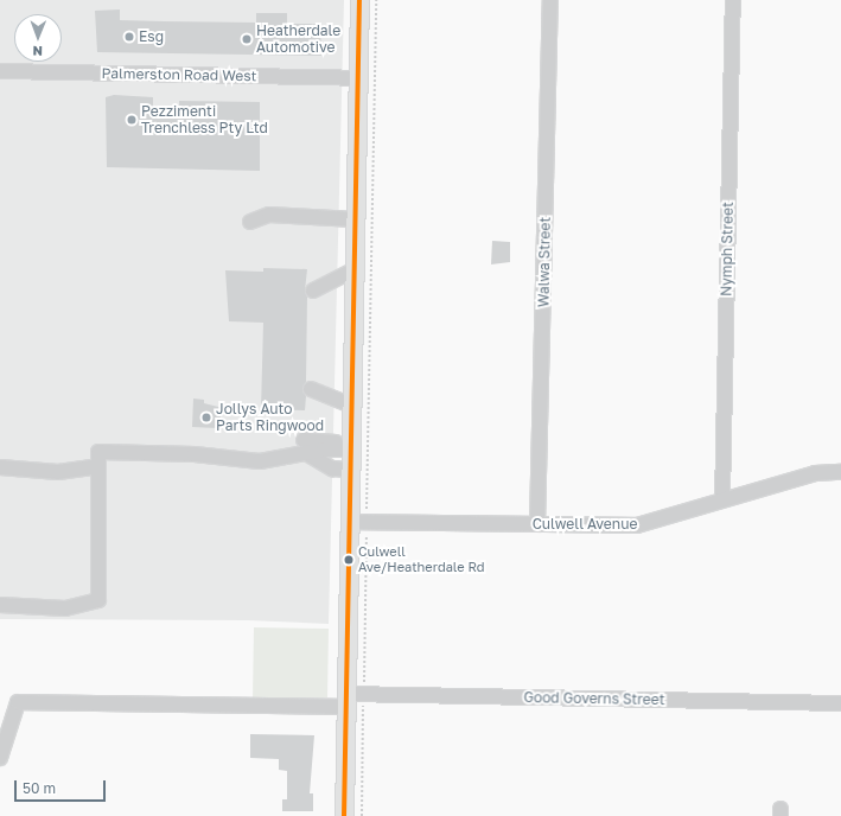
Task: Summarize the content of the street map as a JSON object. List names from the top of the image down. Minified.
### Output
{"streets":{"street":["Palmerston Road West","Nymph Street","Walwa Street","Culwell Avenue","Good Governs Street"]},"crossings":[["Nymph Street","Culwell Avenue"],["Walwa Street","Culwell Avenue"]],"places":["Esg","Heatherdale Automotive","Pezzimenti Trenchless Pty Ltd","Jollys Auto Parts Ringwood","Culwell Ave/Heatherdale Rd"],"scale_bar":"50 m","north":"bottom"}
